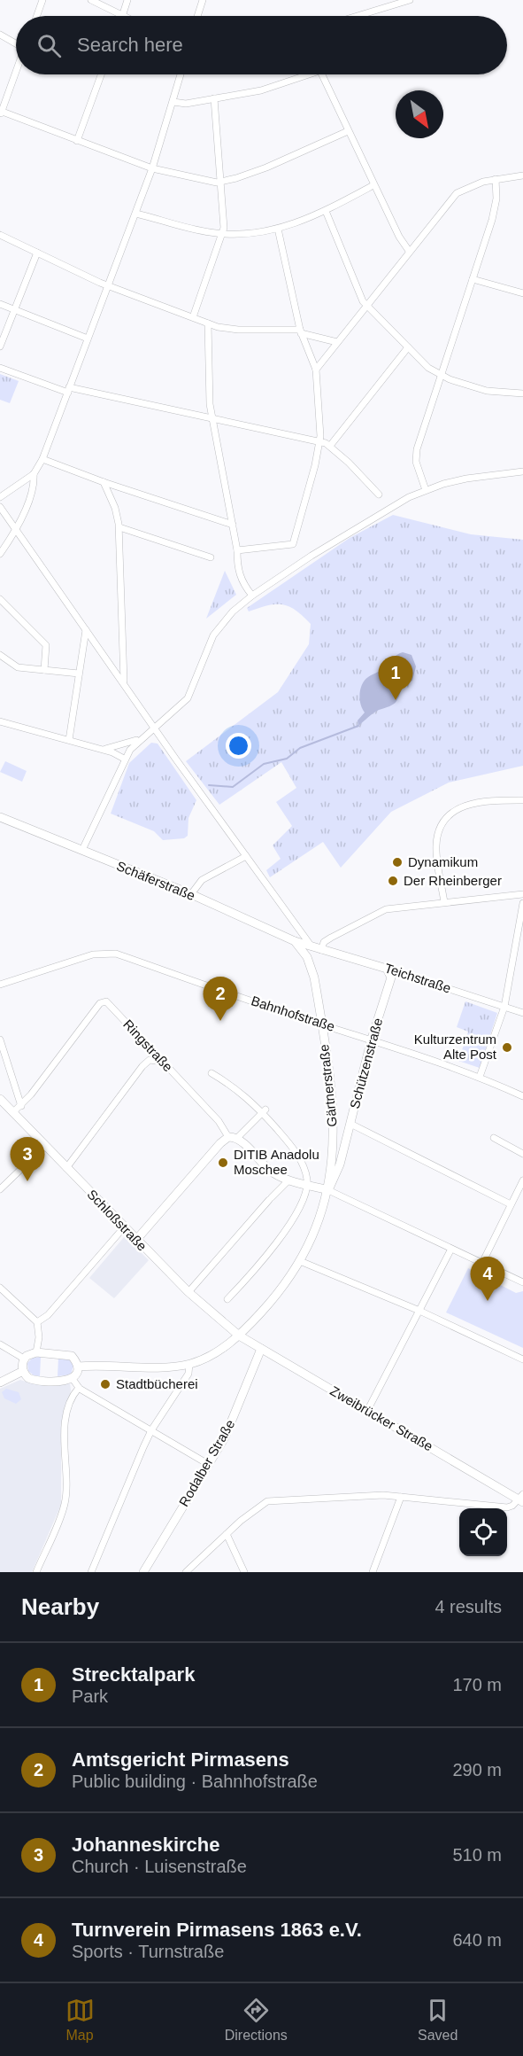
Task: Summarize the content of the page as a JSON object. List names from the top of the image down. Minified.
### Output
{"streets":{"main road":["Schäferstraße","Teichstraße","Ringstraße","Schützenstraße","Gärtnerstraße","Schloßstraße","Zweibrücker Straße","Rodalber Straße"],"street":["Bahnhofstraße"]},"crossings":[["Schäferstraße","Teichstraße"],["Schäferstraße","Gärtnerstraße"],["Teichstraße","Schützenstraße"],["Bahnhofstraße","Schützenstraße"],["Bahnhofstraße","Gärtnerstraße"],["Ringstraße","Schützenstraße"],["Ringstraße","Gärtnerstraße"],["Ringstraße","Schloßstraße"],["Schützenstraße","Gärtnerstraße"],["Gärtnerstraße","Schloßstraße"],["Gärtnerstraße","Zweibrücker Straße"],["Schloßstraße","Zweibrücker Straße"],["Zweibrücker Straße","Rodalber Straße"]],"places":["Dynamikum","Der Rheinberger","Kulturzentrum Alte Post","DITIB Anadolu Moschee","Stadtbücherei"],"north":"bottom right","page":{"search":"Search here","pins":["1","2","3","4"],"heading":["Nearby","4 results"],"list":[{"mark":"1","name":"Strecktalpark","note":"Park","value":"170 m"},{"mark":"2","name":"Amtsgericht Pirmasens","note":"Public building · Bahnhofstraße","value":"290 m"},{"mark":"3","name":"Johanneskirche","note":"Church · Luisenstraße","value":"510 m"},{"mark":"4","name":"Turnverein Pirmasens 1863 e.V.","note":"Sports · Turnstraße","value":"640 m"}],"nav":["Map","Directions","Saved"]}}
